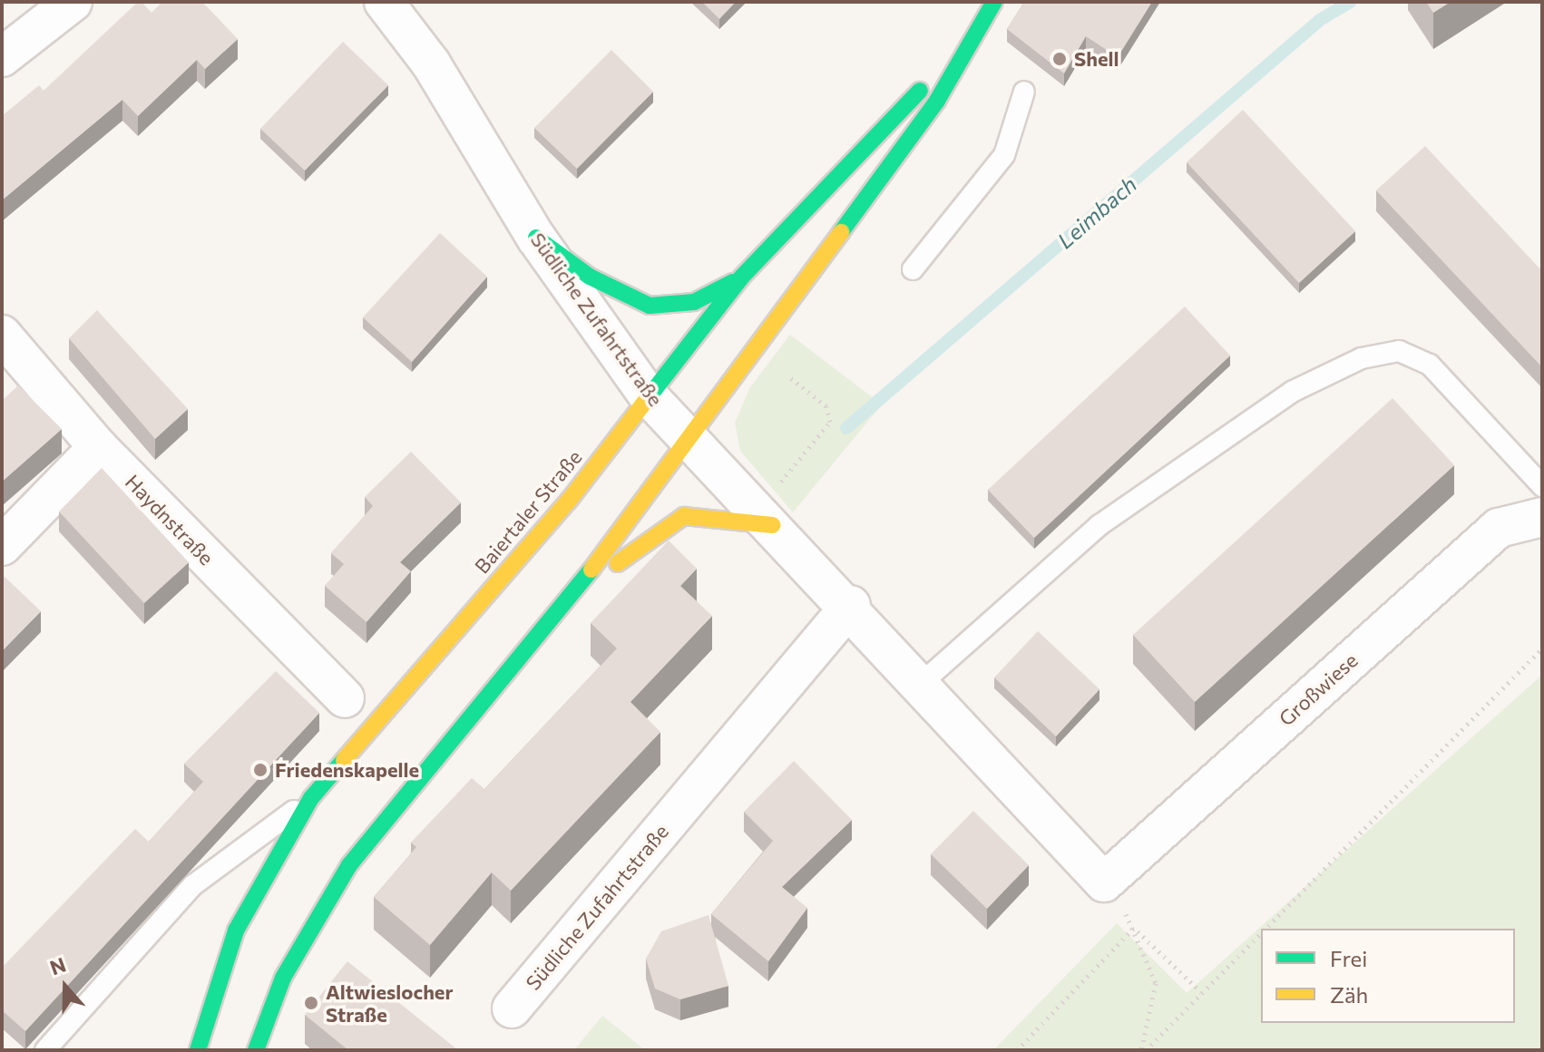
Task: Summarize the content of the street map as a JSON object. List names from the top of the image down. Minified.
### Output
{"streets":{"main road":["Baiertaler Straße"],"street":["Südliche Zufahrtstraße","Haydnstraße","Großwiese"]},"crossings":[["Südliche Zufahrtstraße","Baiertaler Straße"],["Südliche Zufahrtstraße","Großwiese"]],"water":["Leimbach"],"places":["Shell","Friedenskapelle","Altwieslocher Straße"],"legend":["Frei","Zäh"],"north":"top"}
